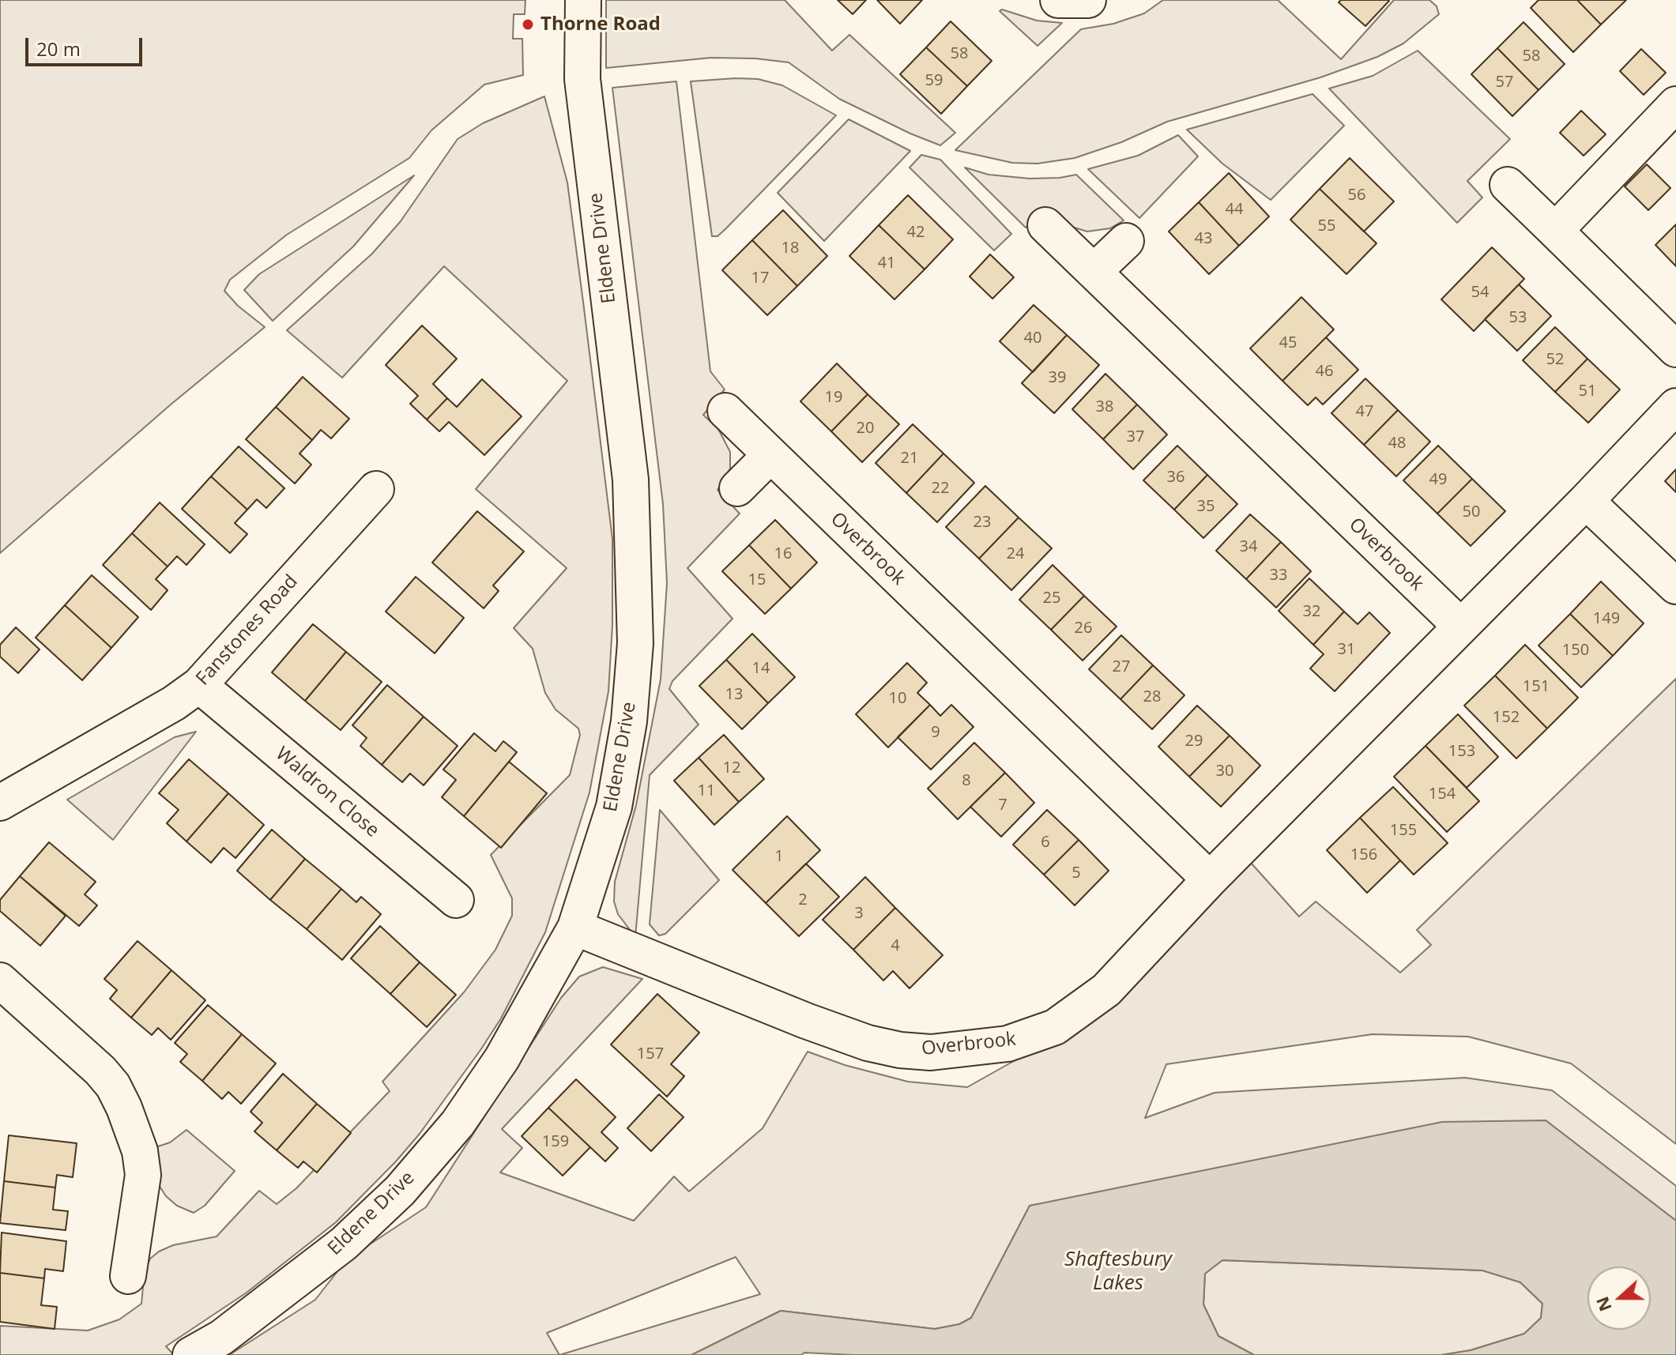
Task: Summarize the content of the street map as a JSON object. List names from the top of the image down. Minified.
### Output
{"streets":{"street":["Eldene Drive","Overbrook","Fanstones Road","Waldron Close"]},"crossings":[["Eldene Drive","Overbrook"],["Fanstones Road","Waldron Close"]],"water":["Shaftesbury Lakes"],"places":["Thorne Road"],"house_numbers":["58","58","59","57","56","44","55","42","43","18","41","17","54","53","40","45","52","46","39","51","19","38","47","20","37","48","21","36","49","22","35","50","23","34","16","24","33","15","25","32","149","26","31","150","27","14","151","13","28","10","152","9","29","153","12","30","8","11","154","7","155","6","156","1","5","2","3","4","157","159"],"scale_bar":"20 m","north":"left"}
